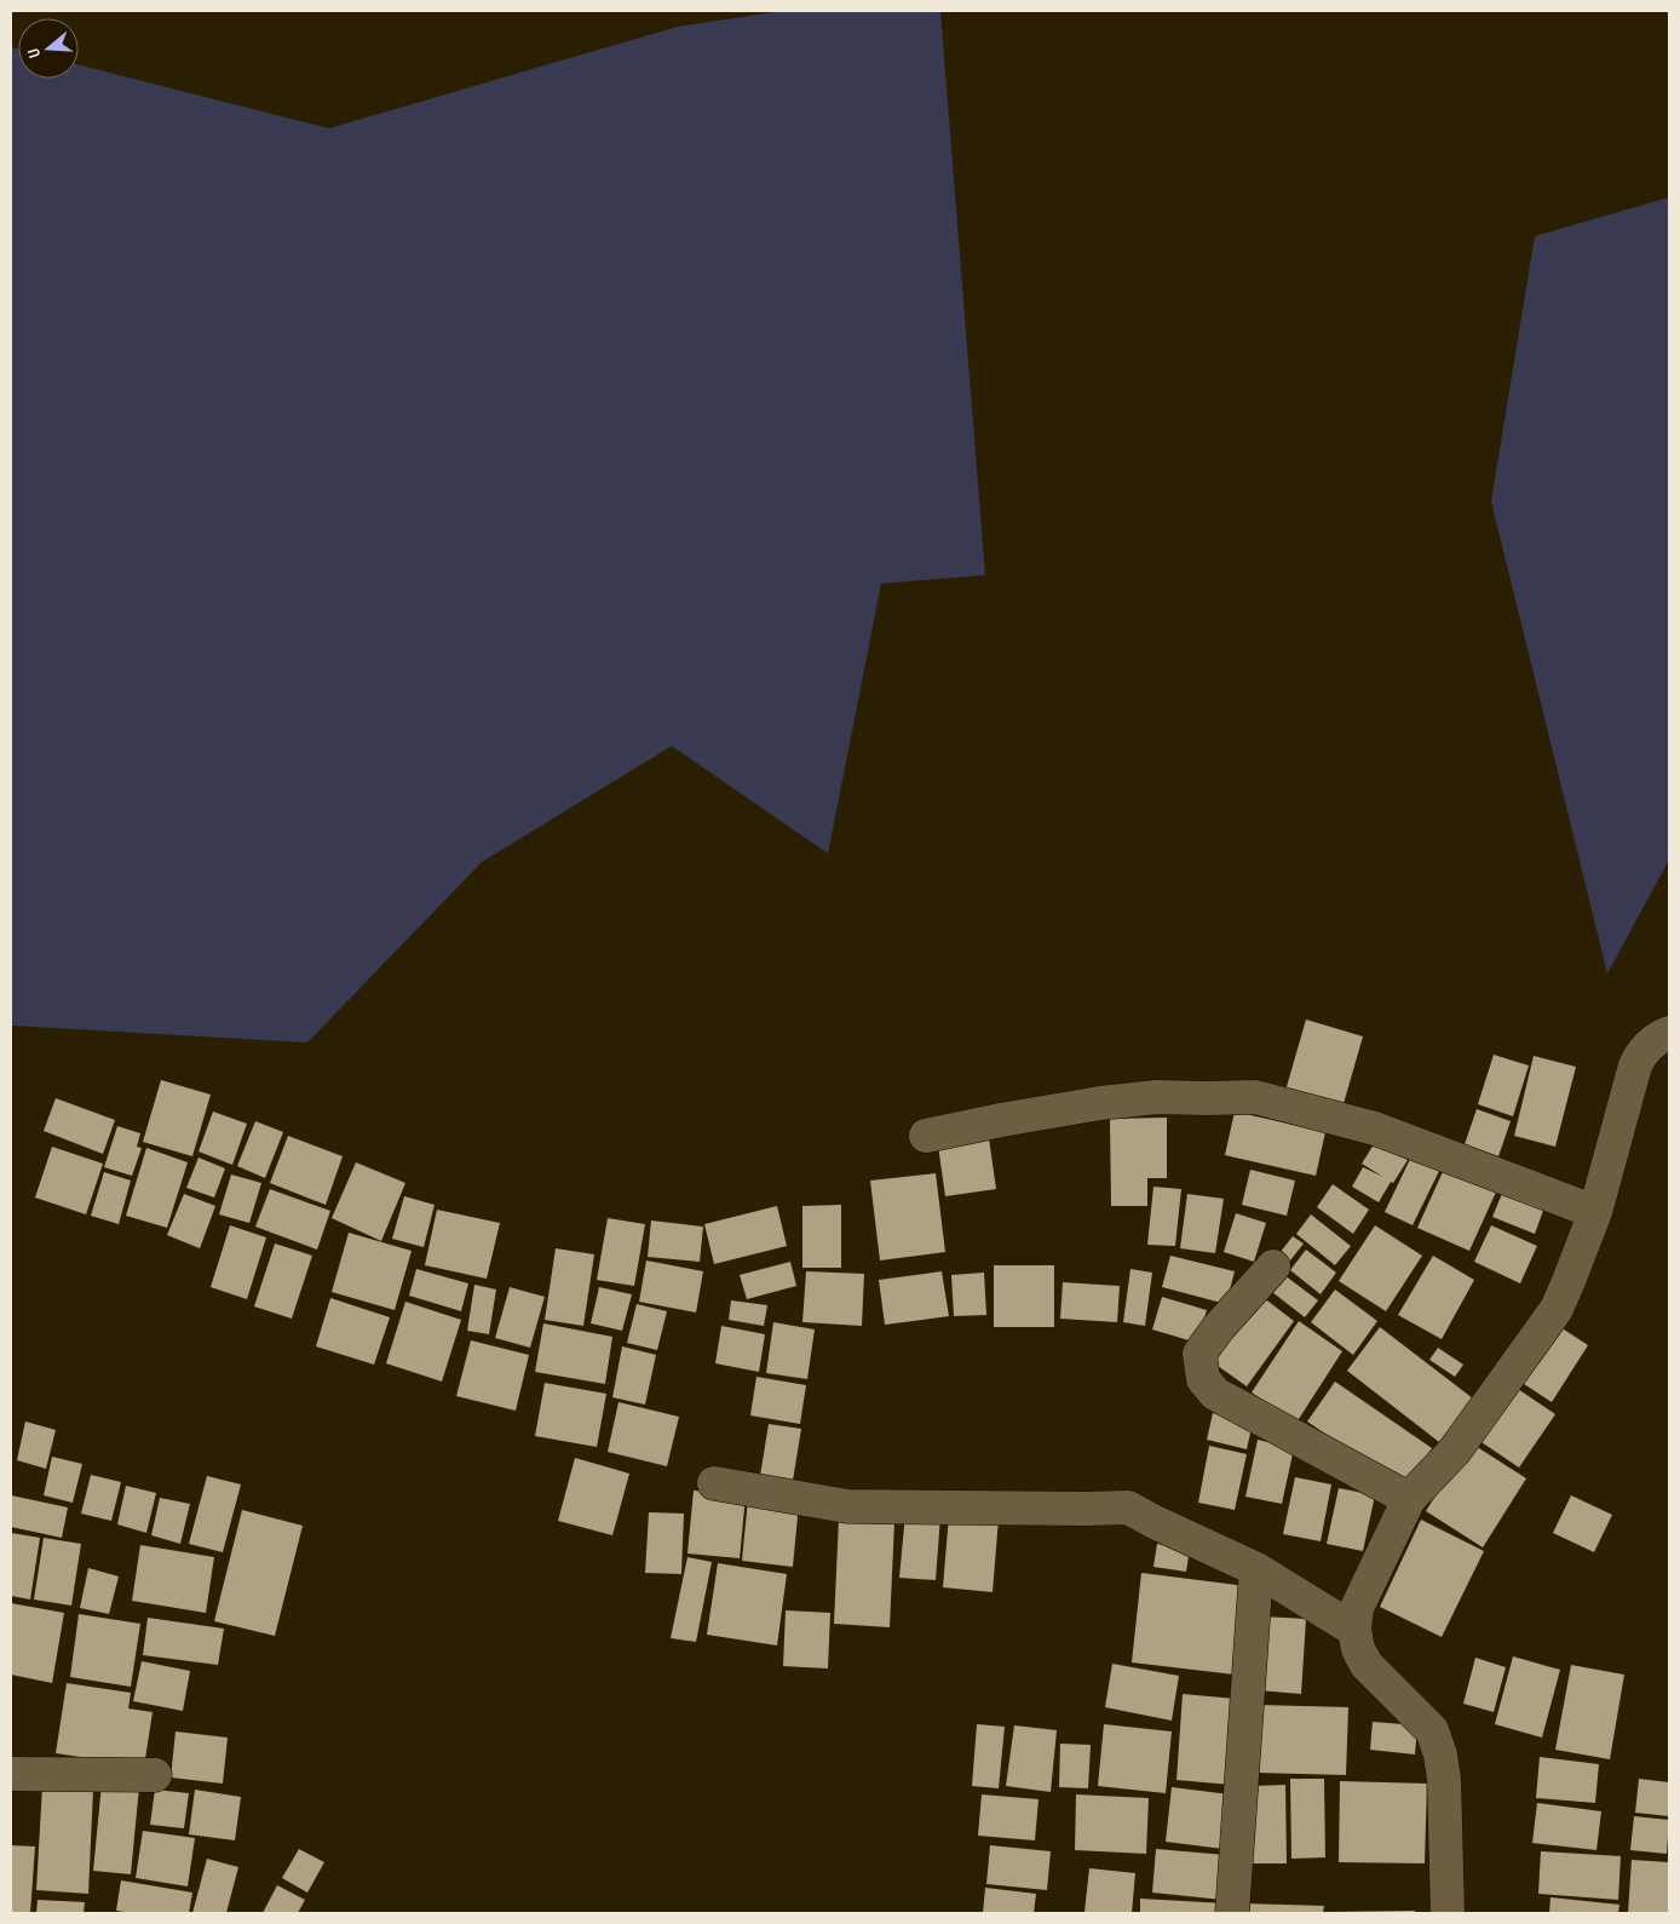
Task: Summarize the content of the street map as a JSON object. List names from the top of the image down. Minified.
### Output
{"north":"left"}
